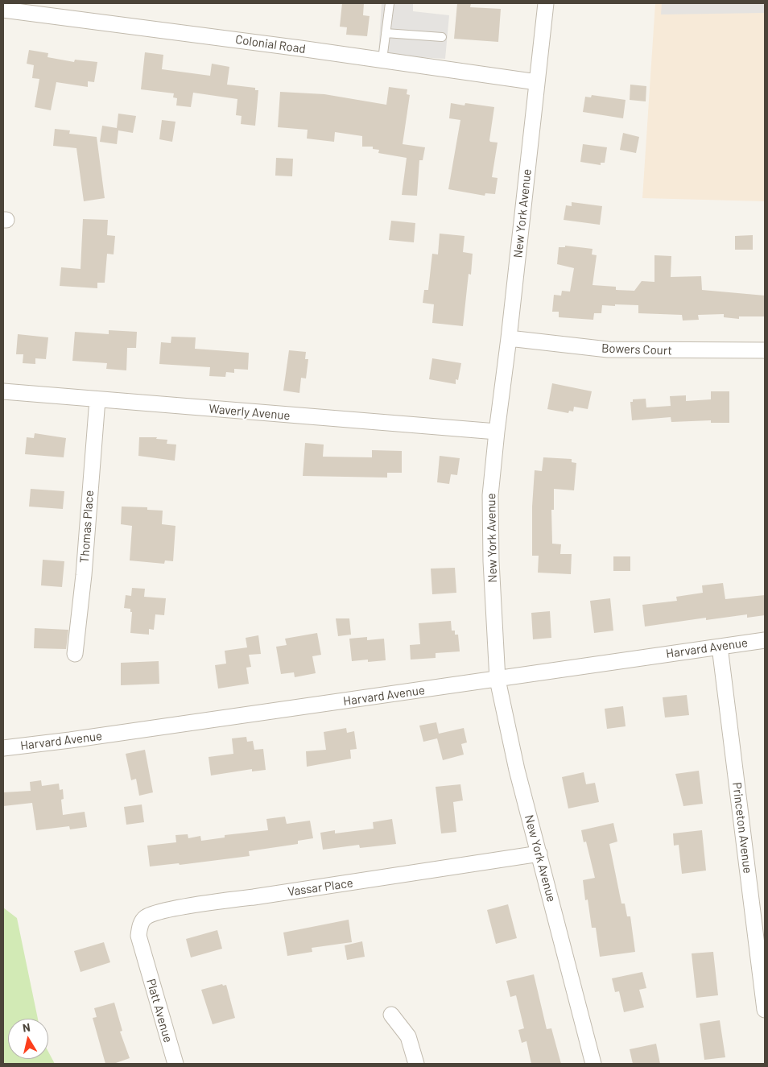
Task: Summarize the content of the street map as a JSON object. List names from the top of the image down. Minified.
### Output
{"streets":{"street":["Colonial Road","New York Avenue","Bowers Court","Waverly Avenue","Thomas Place","Harvard Avenue","Princeton Avenue","Vassar Place","Platt Avenue"]},"crossings":[["Colonial Road","New York Avenue"],["New York Avenue","Bowers Court"],["New York Avenue","Waverly Avenue"],["New York Avenue","Harvard Avenue"],["New York Avenue","Vassar Place"],["Waverly Avenue","Thomas Place"],["Harvard Avenue","Princeton Avenue"],["Vassar Place","Platt Avenue"]],"north":"top"}
